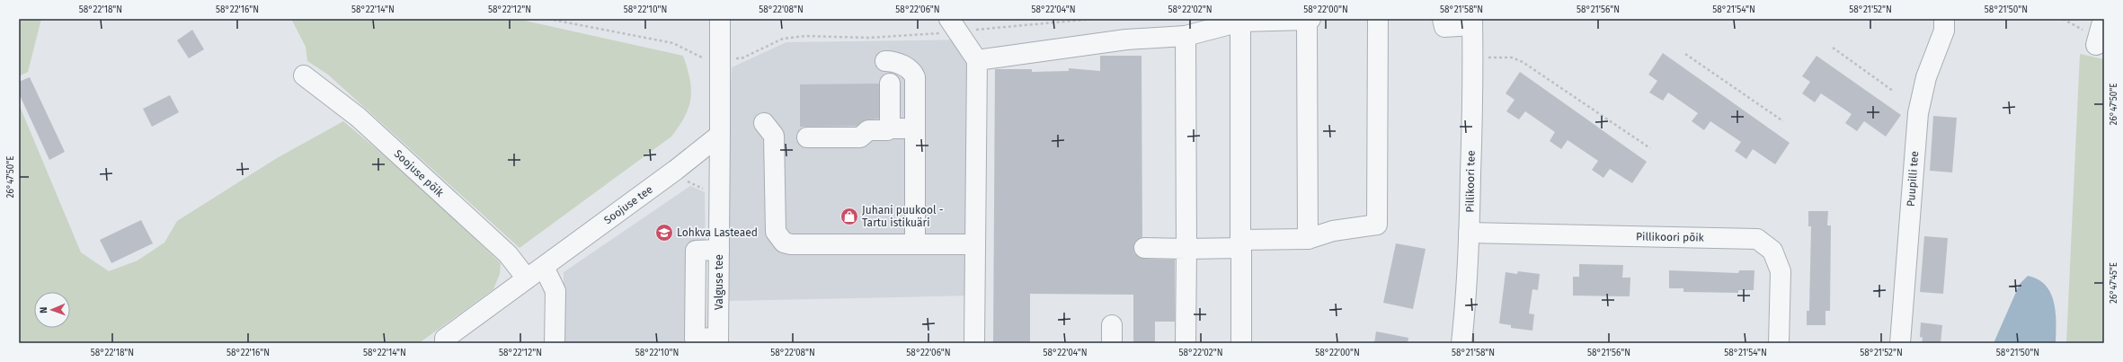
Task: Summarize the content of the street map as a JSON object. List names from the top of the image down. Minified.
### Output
{"streets":{"street":["Soojuse põik","Puupilli tee","Pillikoori tee","Soojuse tee","Pillikoori põik","Valguse tee"]},"crossings":[["Soojuse põik","Soojuse tee"],["Pillikoori tee","Pillikoori põik"],["Soojuse tee","Valguse tee"]],"places":{"shop":["Juhani puukool - Tartu istikuäri"],"school or university":["Lohkva Lasteaed"]},"north":"left","coordinates":["58°22'18\"N","58°22'16\"N","58°22'14\"N","58°22'12\"N","58°22'10\"N","58°22'08\"N","58°22'06\"N","58°22'04\"N","58°22'02\"N","58°22'00\"N","58°21'58\"N","58°21'56\"N","58°21'54\"N","58°21'52\"N","58°21'50\"N","26°47'50\"E","26°47'45\"E"]}
